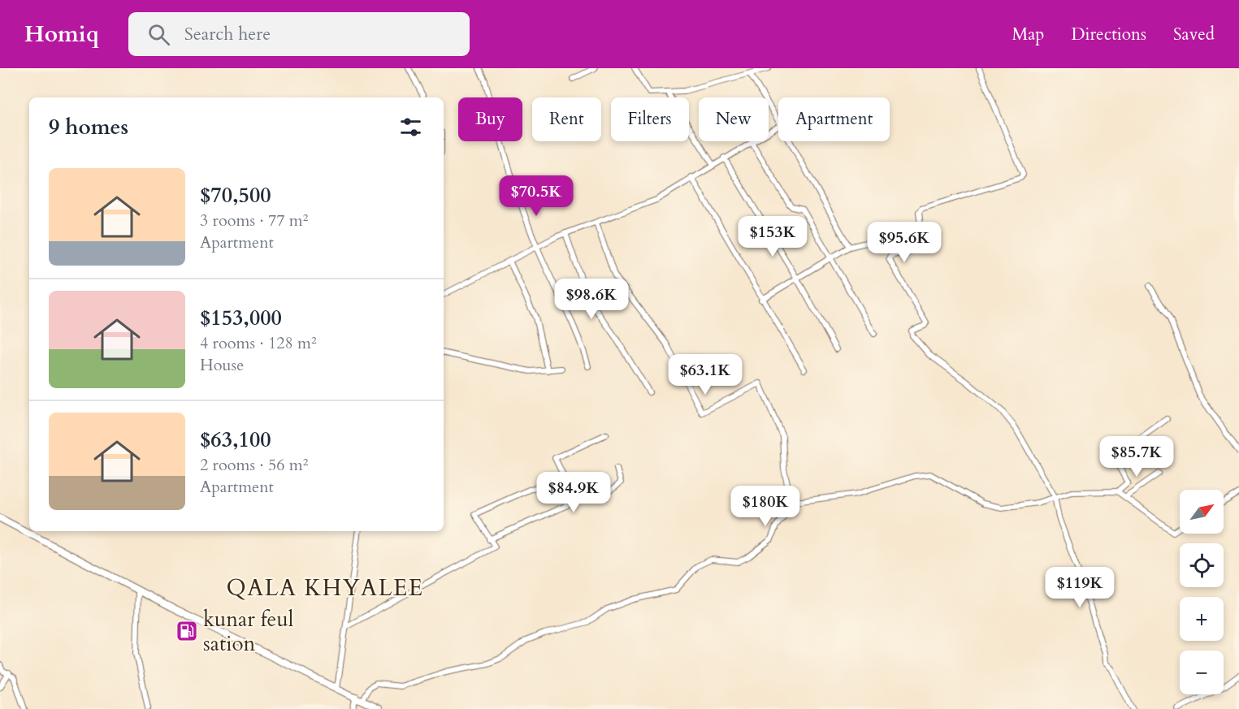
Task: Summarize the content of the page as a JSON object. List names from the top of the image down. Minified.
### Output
{"districts":["QALA KHYALEE"],"places":{"fuel station":["kunar feul sation"]},"north":"top right","page":{"header":"Homiq","search":"Search here","nav":["Map","Directions","Saved"],"chip":["Buy","Rent","Filters","New","Apartment"],"heading":"9 homes","list":[{"name":"$70,500","note":"3 rooms · 77 m² · Apartment"},{"name":"$153,000","note":"4 rooms · 128 m² · House"},{"name":"$63,100","note":"2 rooms · 56 m² · Apartment"}],"price":["$70.5K","$153K","$95.6K","$98.6K","$63.1K","$85.7K","$84.9K","$180K","$119K"],"map_buttons":["+","−"]}}
